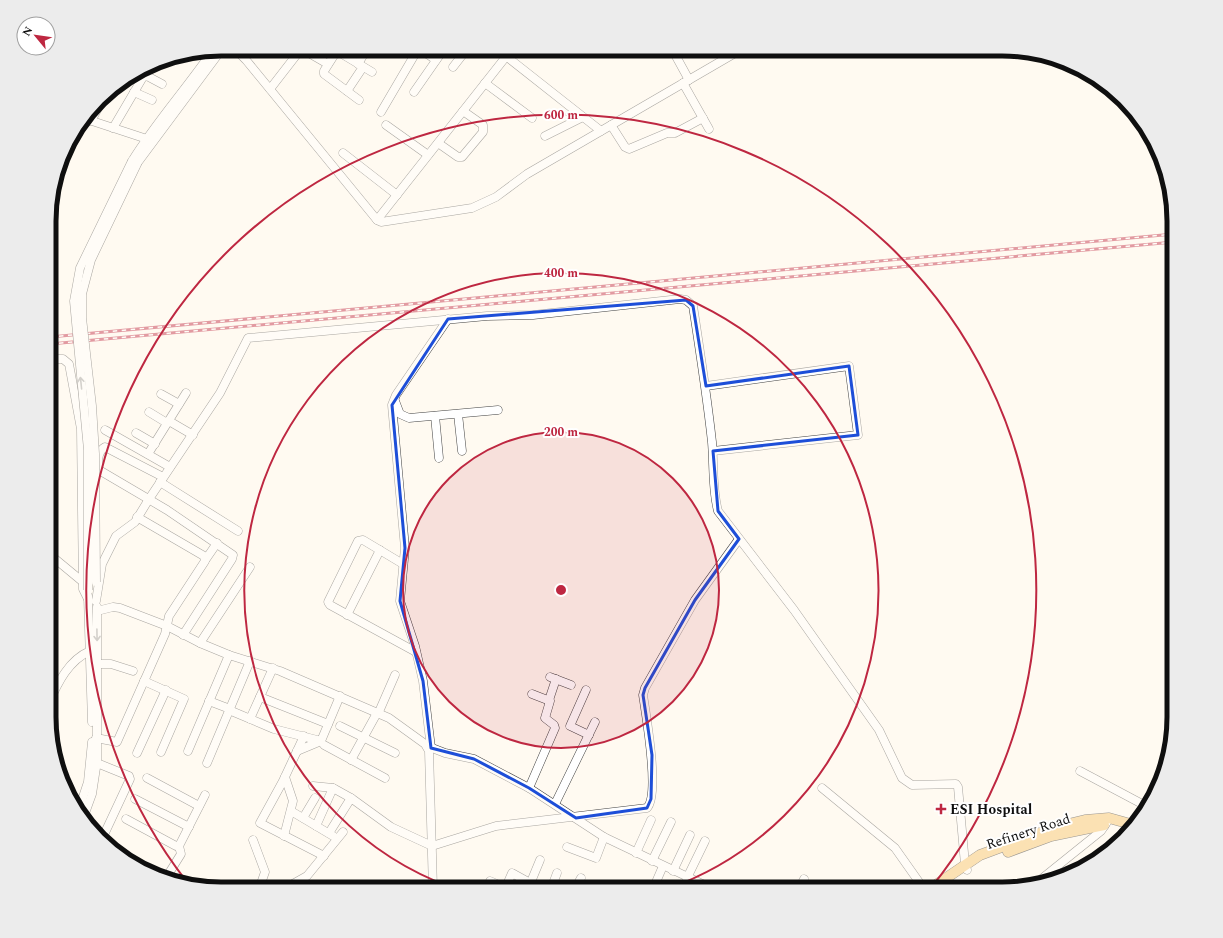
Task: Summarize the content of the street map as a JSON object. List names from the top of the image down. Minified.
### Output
{"streets":{"main road":["Refinery Road"]},"places":{"health":["ESI Hospital"]},"north":"top left","rings":["600 m","400 m","200 m"]}
